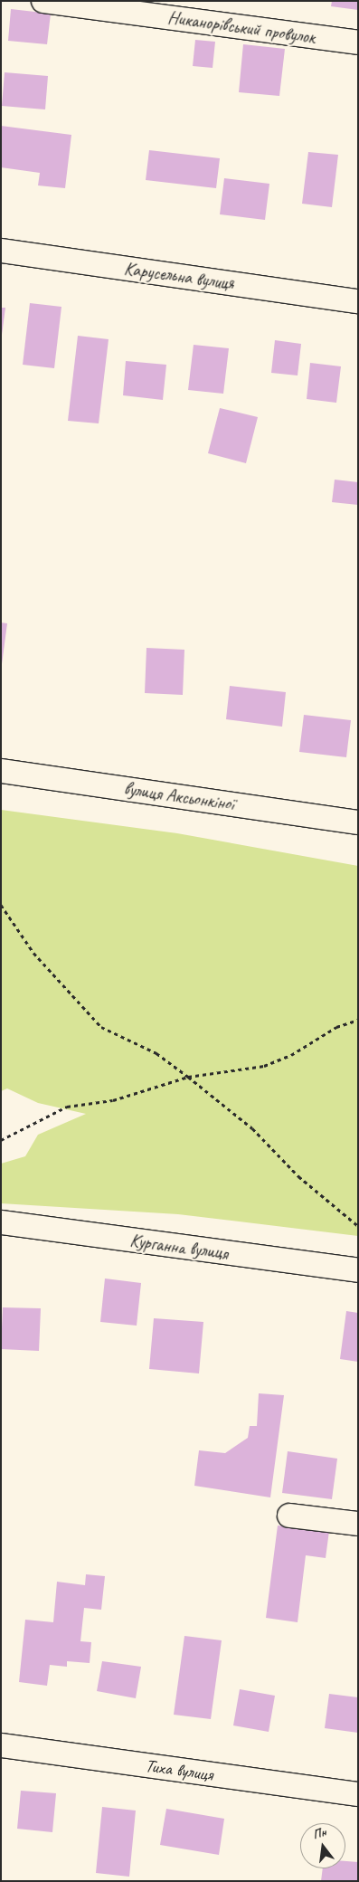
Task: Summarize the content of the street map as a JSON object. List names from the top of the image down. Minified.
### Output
{"streets":{"street":["Никанорівський провулок","Карусельна вулиця","вулиця Аксьонкіної","Курганна вулиця","Тиха вулиця"]},"north":"top"}
